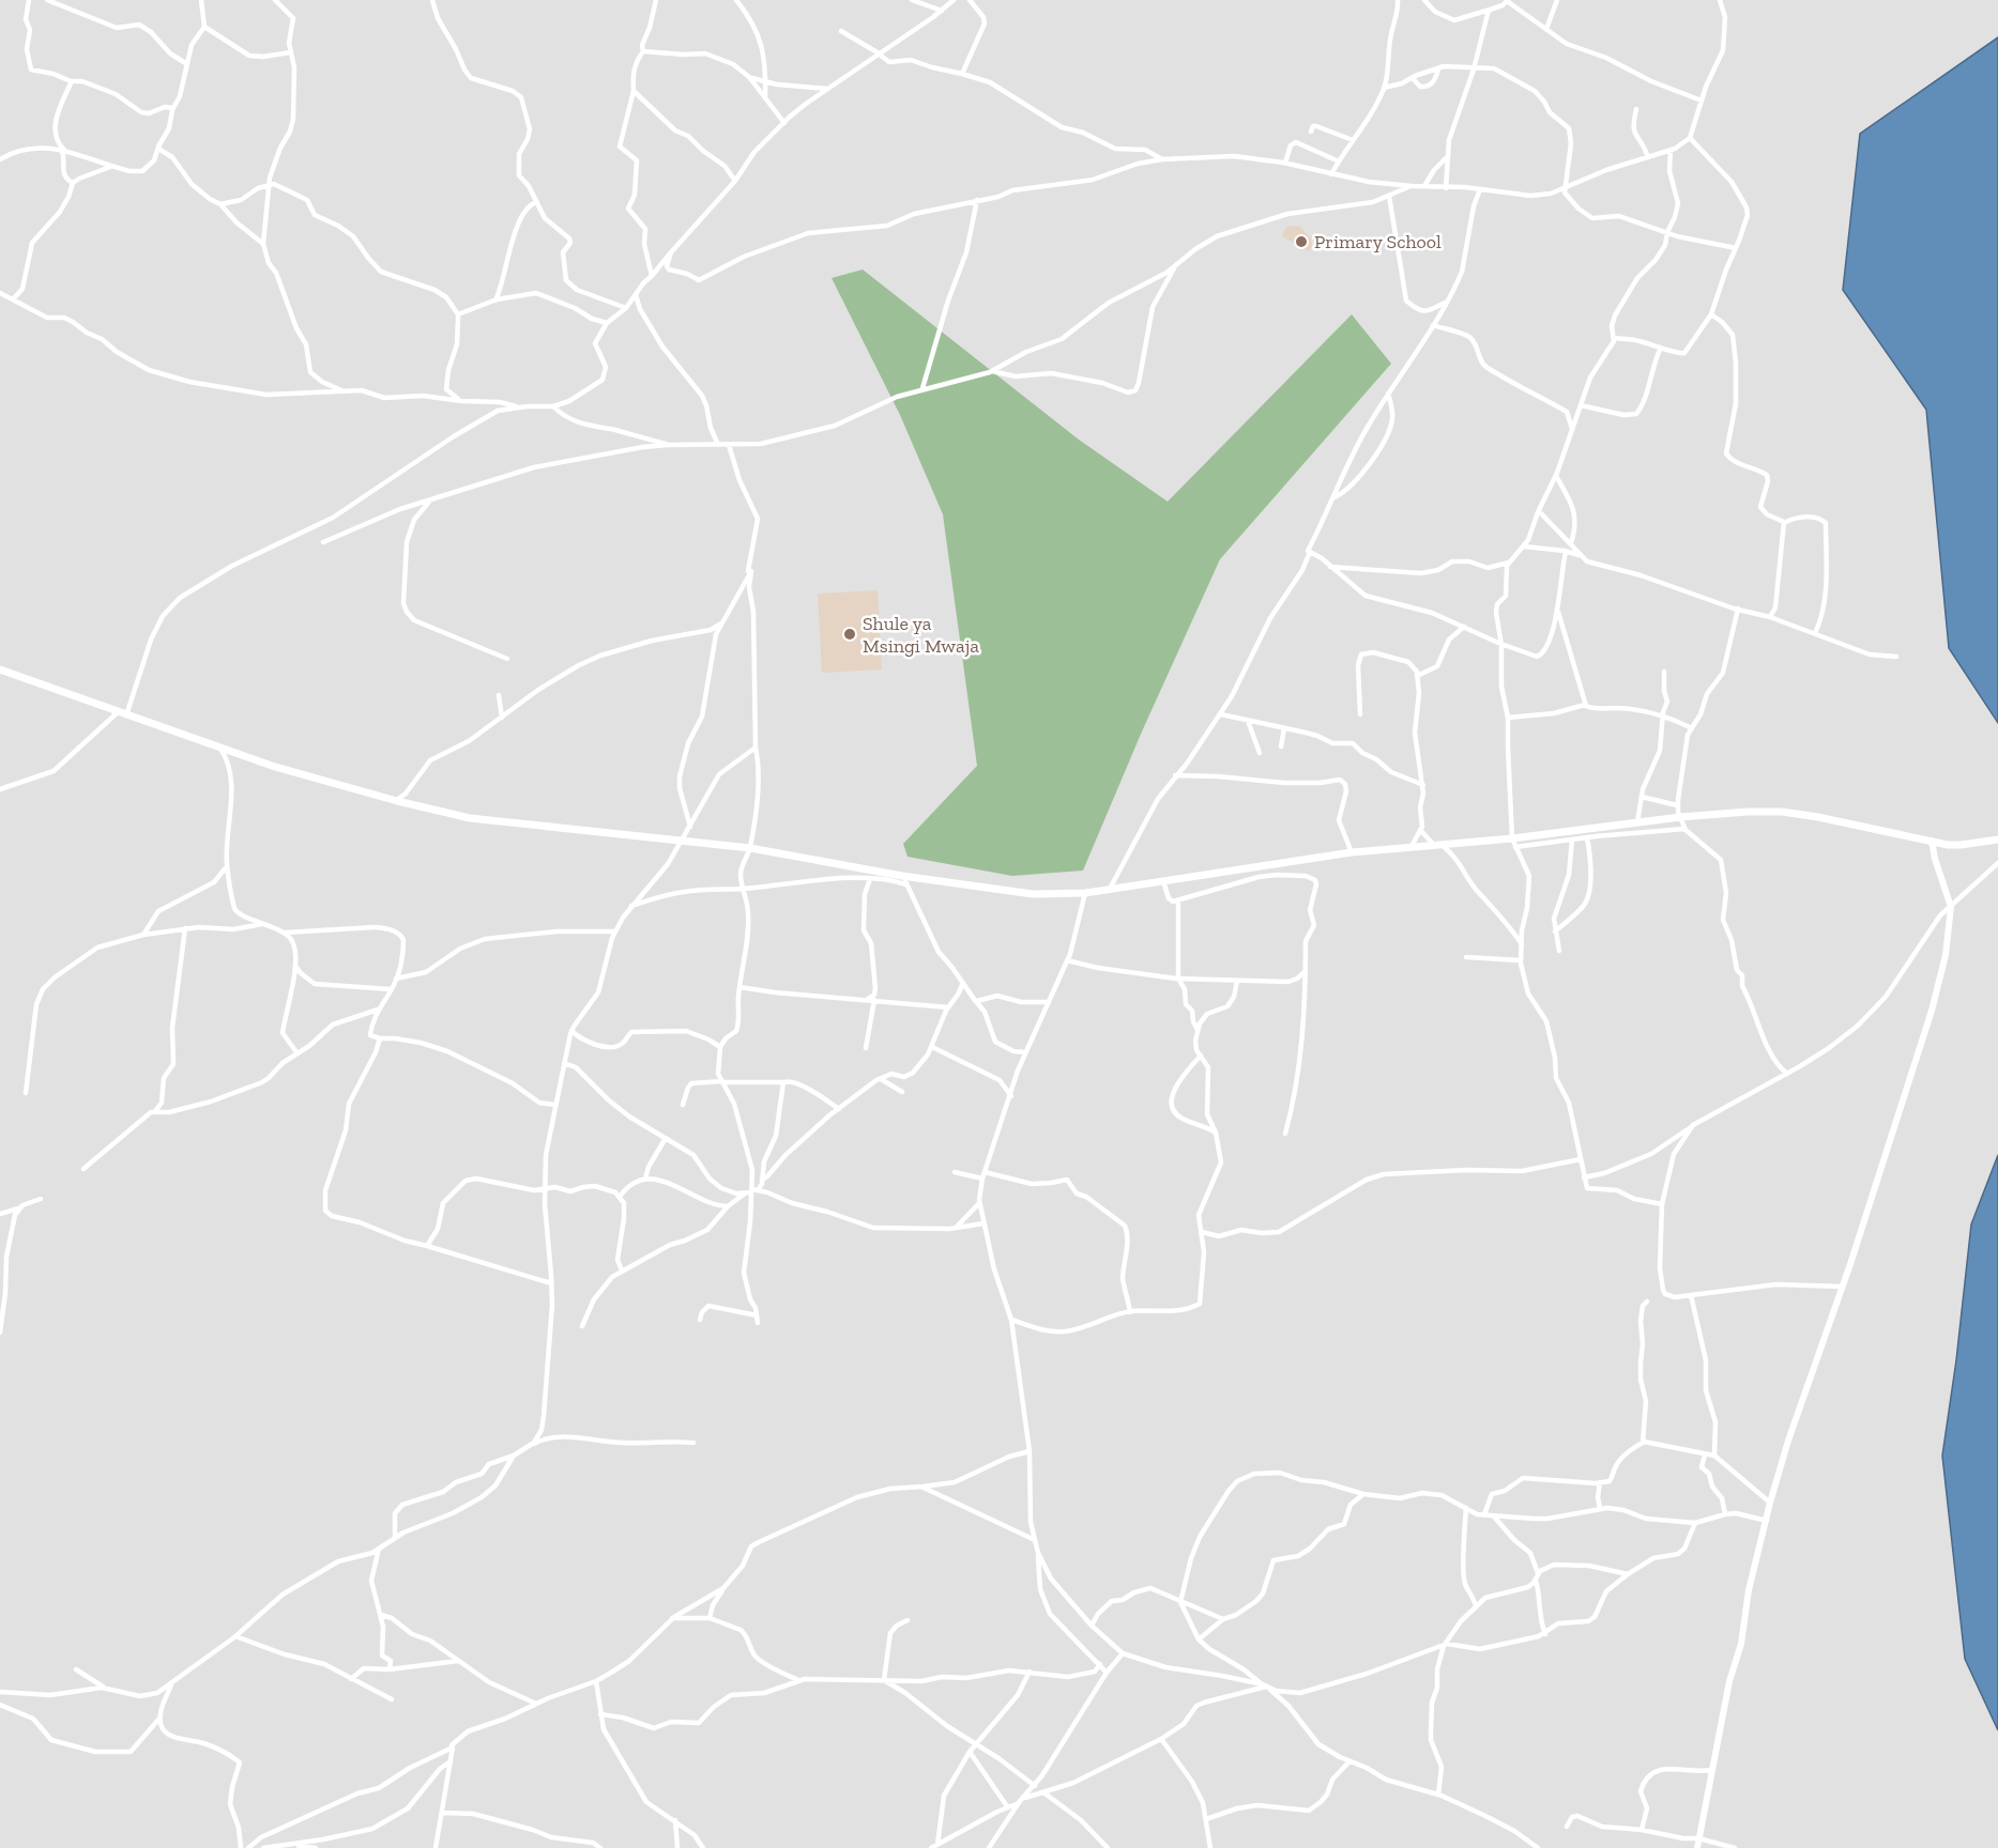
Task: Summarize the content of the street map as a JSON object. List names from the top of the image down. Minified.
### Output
{"places":["Primary School","Shule ya Msingi Mwaja"]}
